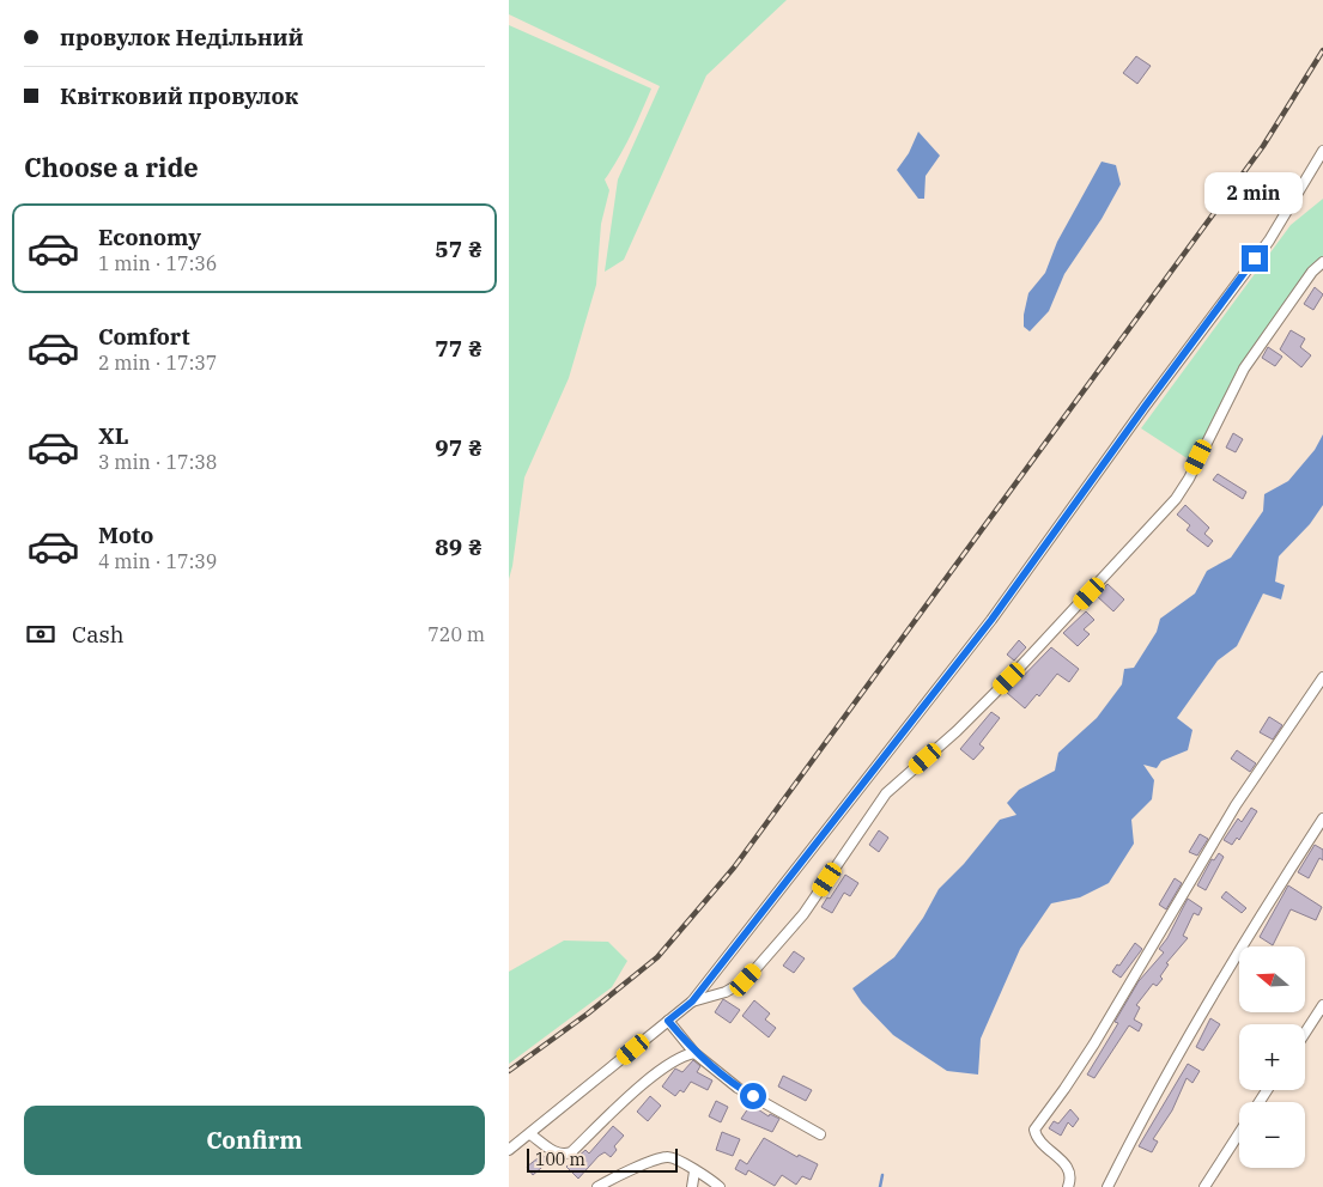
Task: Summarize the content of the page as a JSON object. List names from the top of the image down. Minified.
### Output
{"scale_bar":"100 m","north":"left","page":{"banner":["провулок Недільний","Квітковий провулок"],"heading":"Choose a ride","bubble":"2 min","list":[{"name":"Economy","note":"1 min · 17:36","value":"57 ₴"},{"name":"Comfort","note":"2 min · 17:37","value":"77 ₴"},{"name":"XL","note":"3 min · 17:38","value":"97 ₴"},{"name":"Moto","note":"4 min · 17:39","value":"89 ₴"}],"pay":["Cash","720 m"],"map_buttons":["+","−"],"buttons":"Confirm","scale":"100 m"}}
